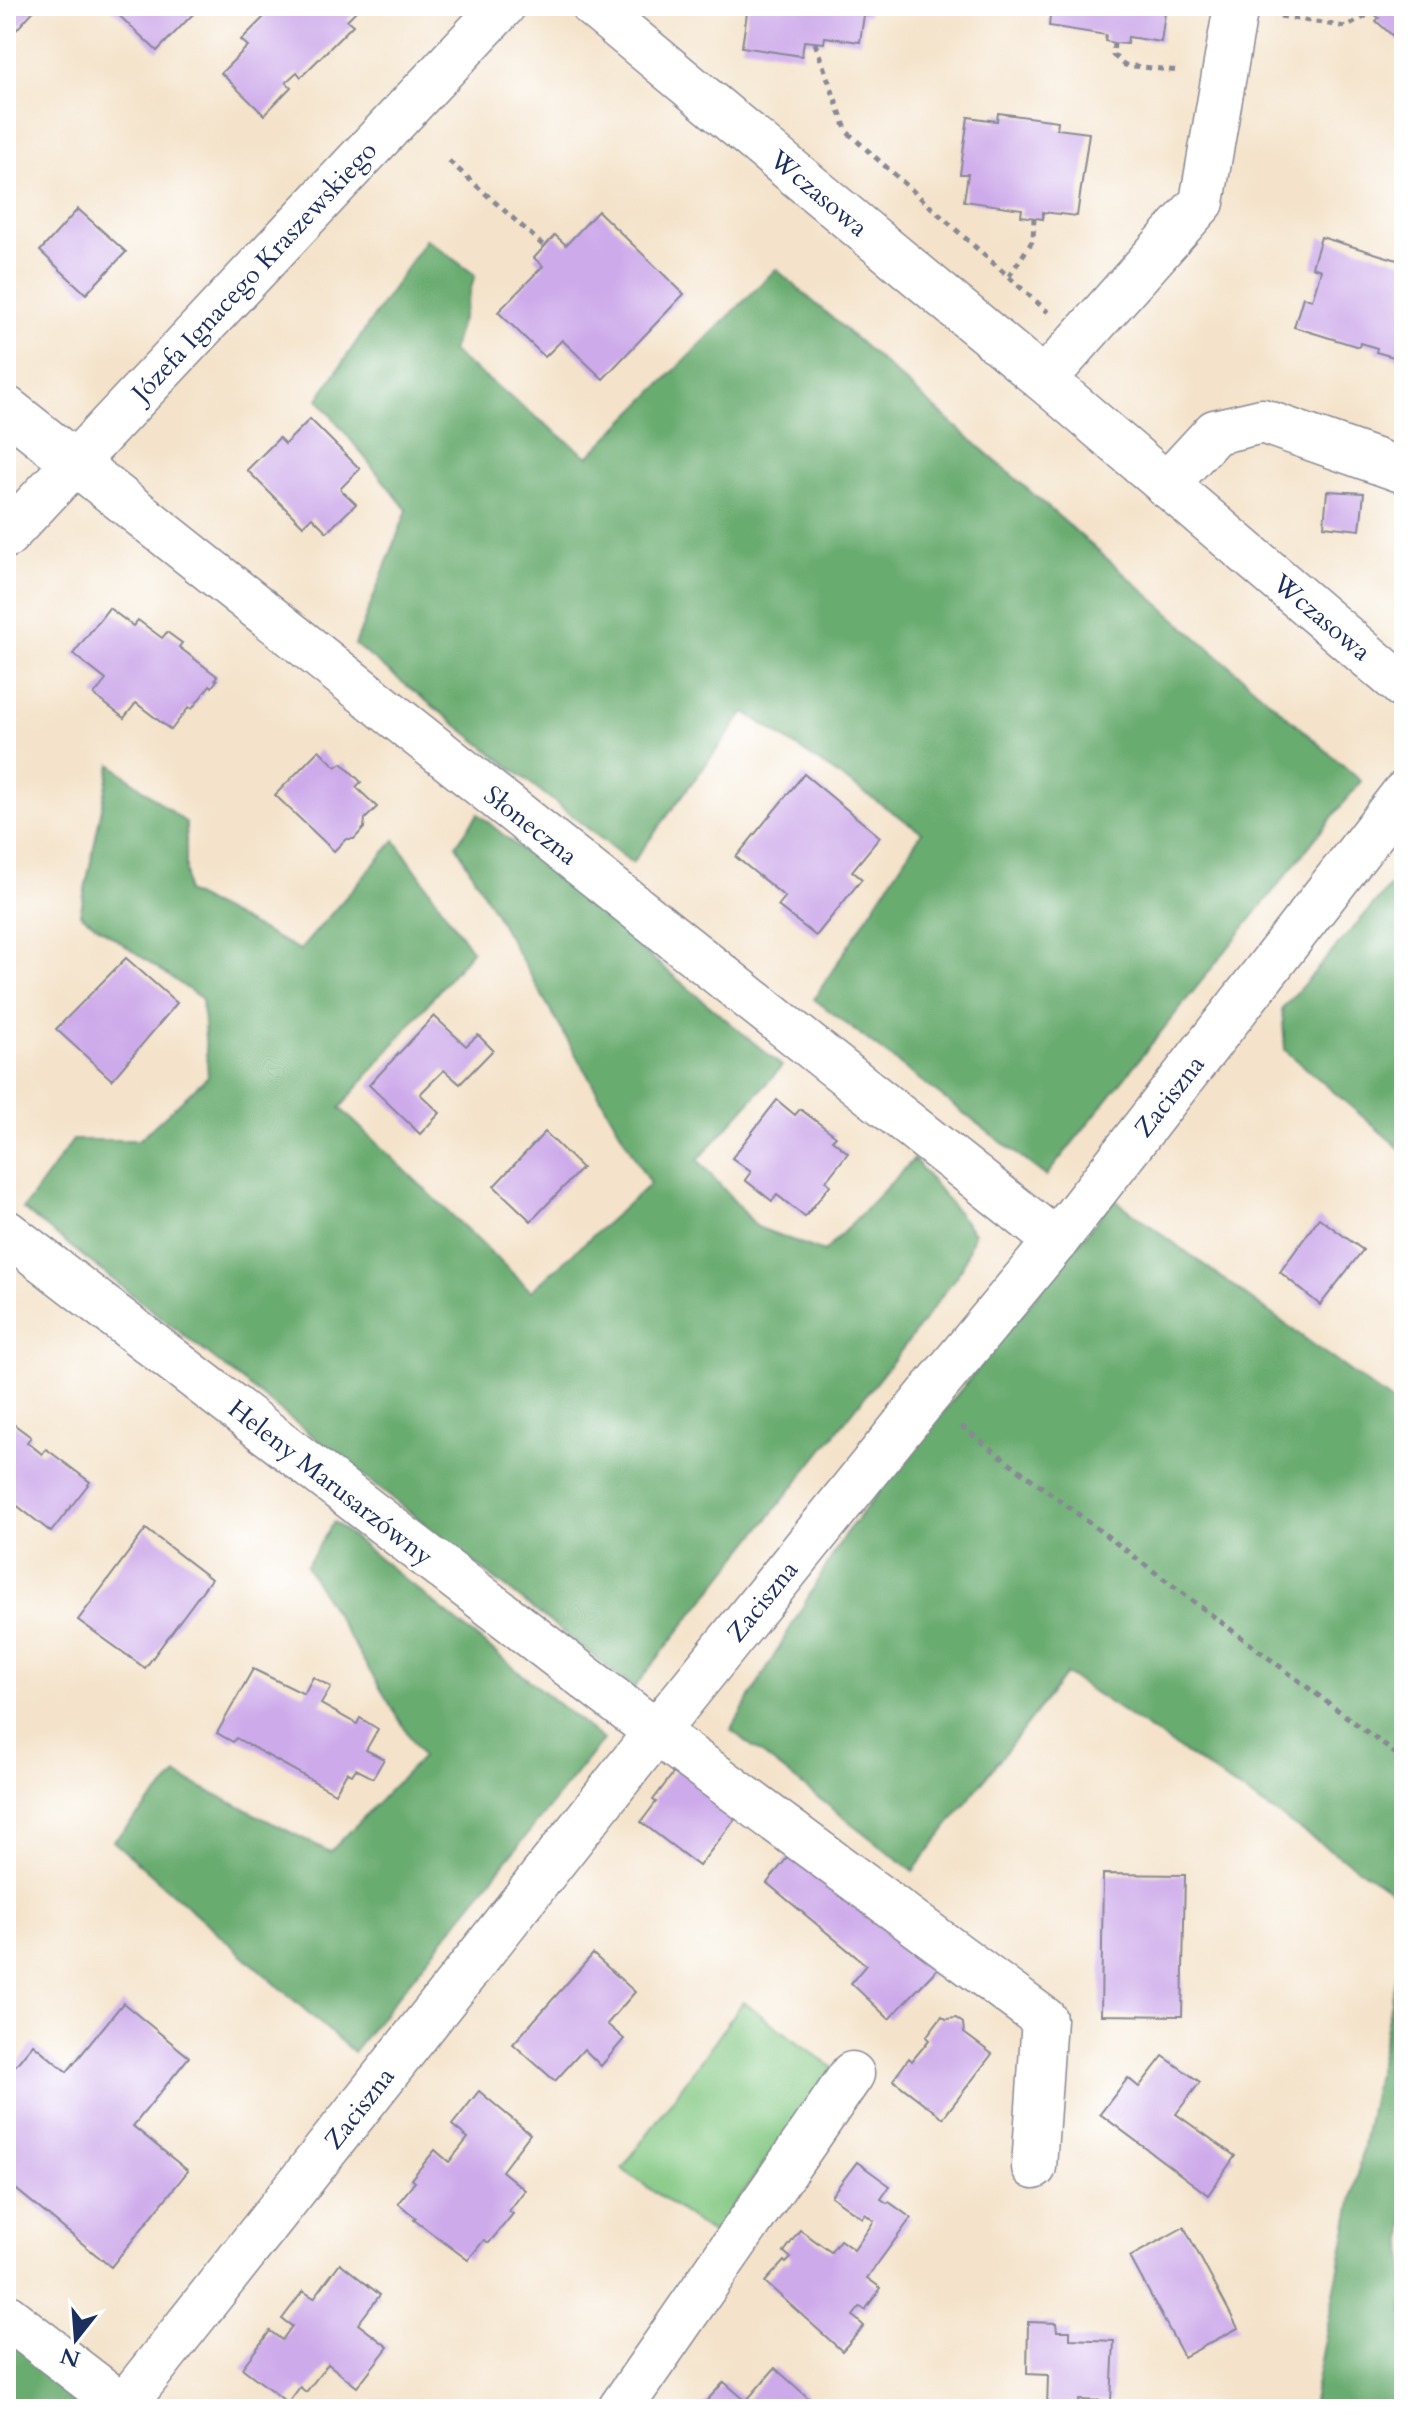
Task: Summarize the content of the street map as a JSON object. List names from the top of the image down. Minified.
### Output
{"streets":{"street":["Wczasowa","Józefa Ignacego Kraszewskiego","Słoneczna","Zaciszna","Heleny Marusarzówny"]},"crossings":[["Józefa Ignacego Kraszewskiego","Słoneczna"],["Słoneczna","Zaciszna"],["Zaciszna","Heleny Marusarzówny"]],"north":"bottom"}
